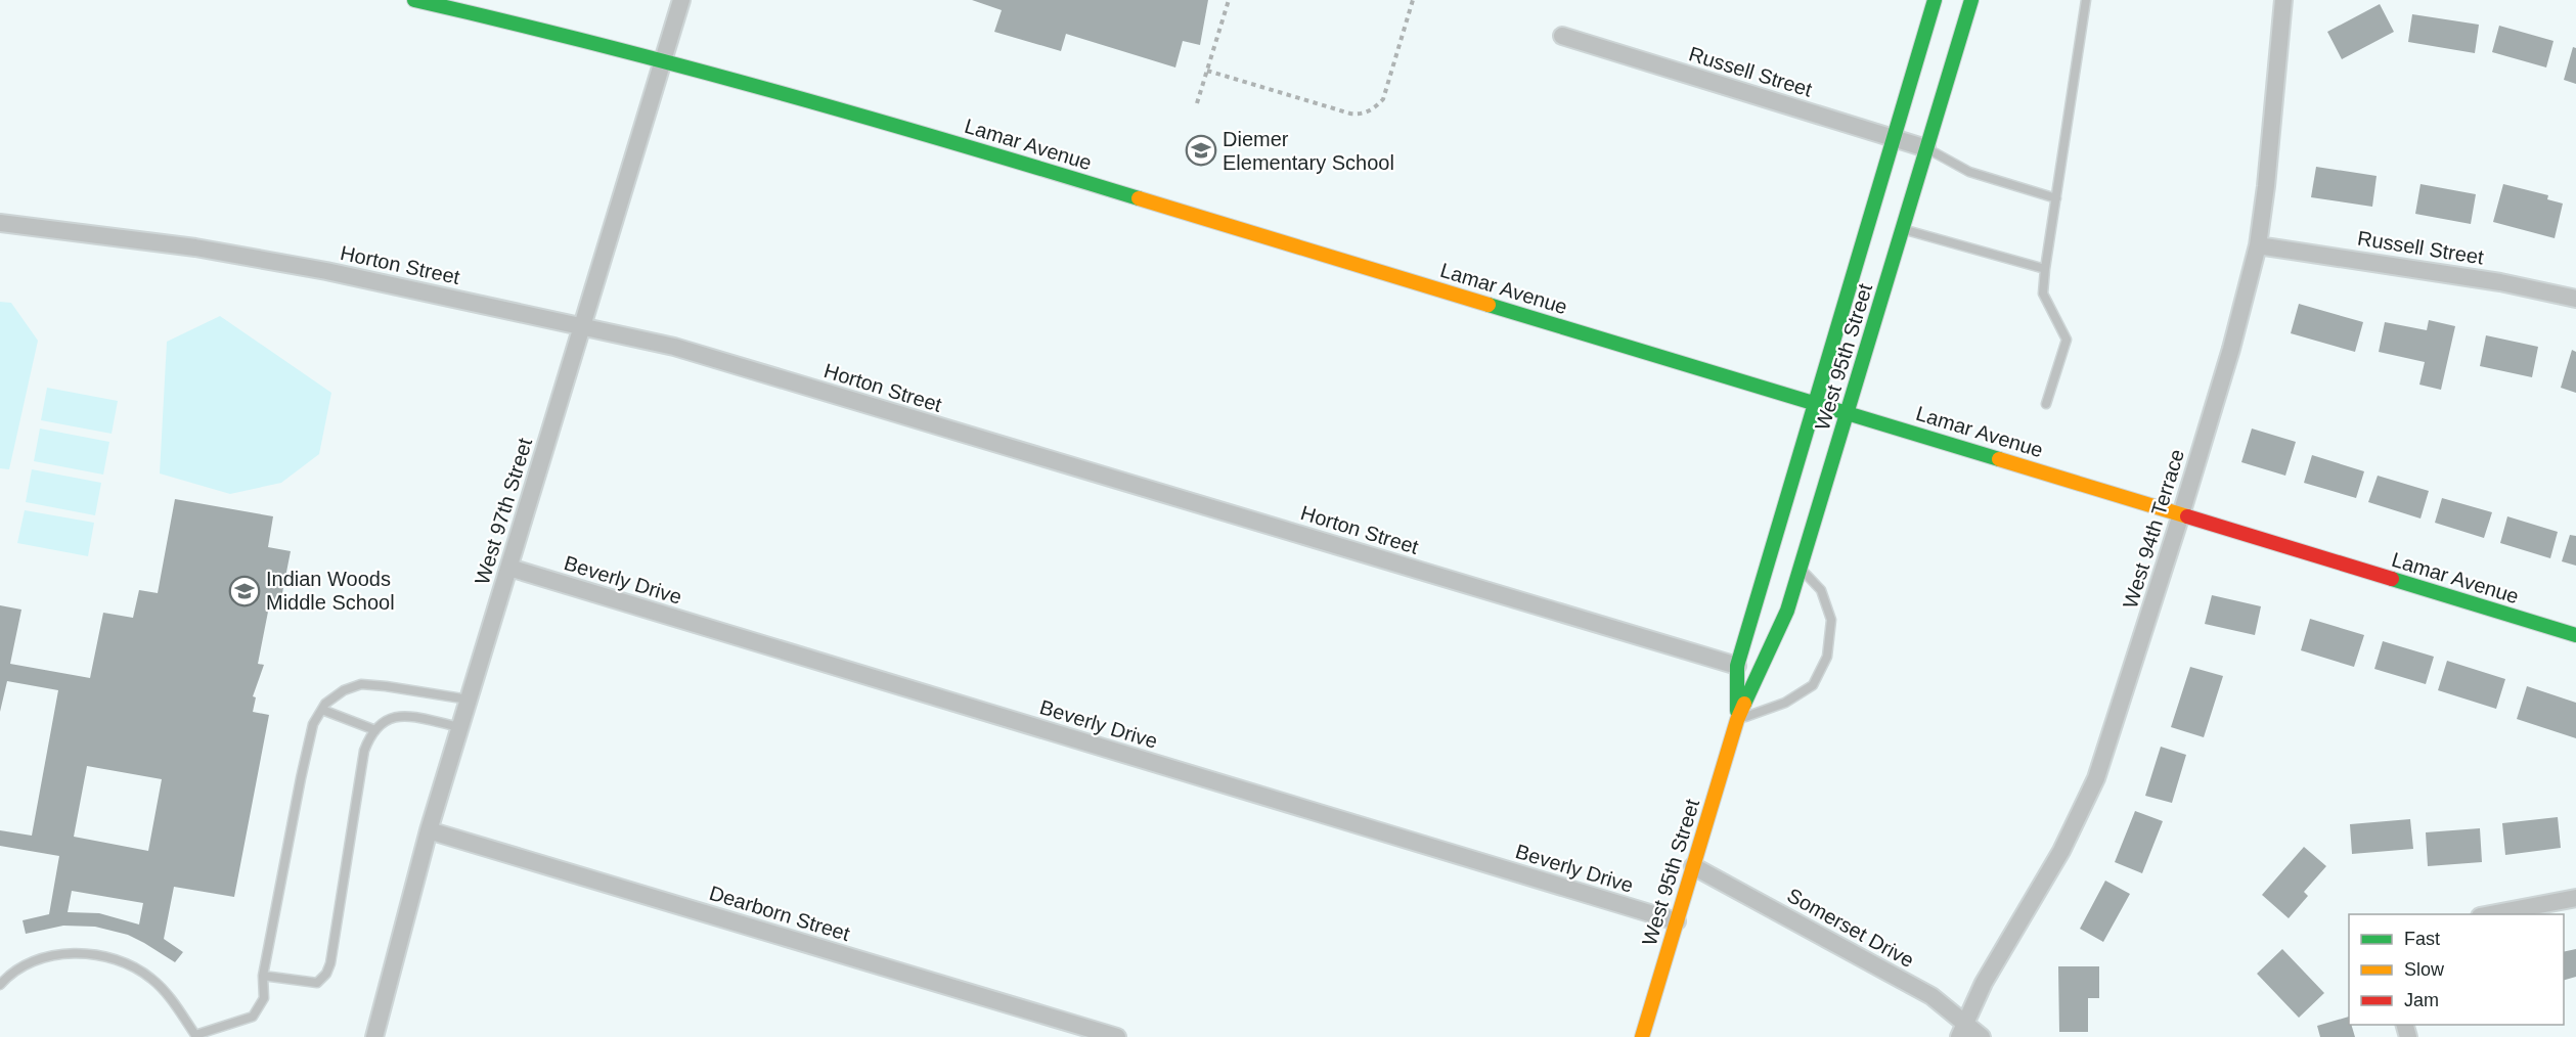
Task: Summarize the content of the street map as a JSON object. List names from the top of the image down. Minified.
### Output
{"streets":{"street":["Russell Street","Lamar Avenue","Horton Street","West 95th Street","West 97th Street","West 94th Terrace","Beverly Drive","Dearborn Street","Somerset Drive"]},"crossings":[["Russell Street","West 95th Street"],["Russell Street","West 94th Terrace"],["Lamar Avenue","West 95th Street"],["Lamar Avenue","West 97th Street"],["Lamar Avenue","West 94th Terrace"],["Horton Street","West 95th Street"],["Horton Street","West 97th Street"],["West 95th Street","Beverly Drive"],["West 95th Street","Somerset Drive"],["West 97th Street","Beverly Drive"],["West 97th Street","Dearborn Street"],["West 94th Terrace","Somerset Drive"]],"places":{"school or university":["Diemer Elementary School","Indian Woods Middle School"]},"legend":["Fast","Slow","Jam"]}
